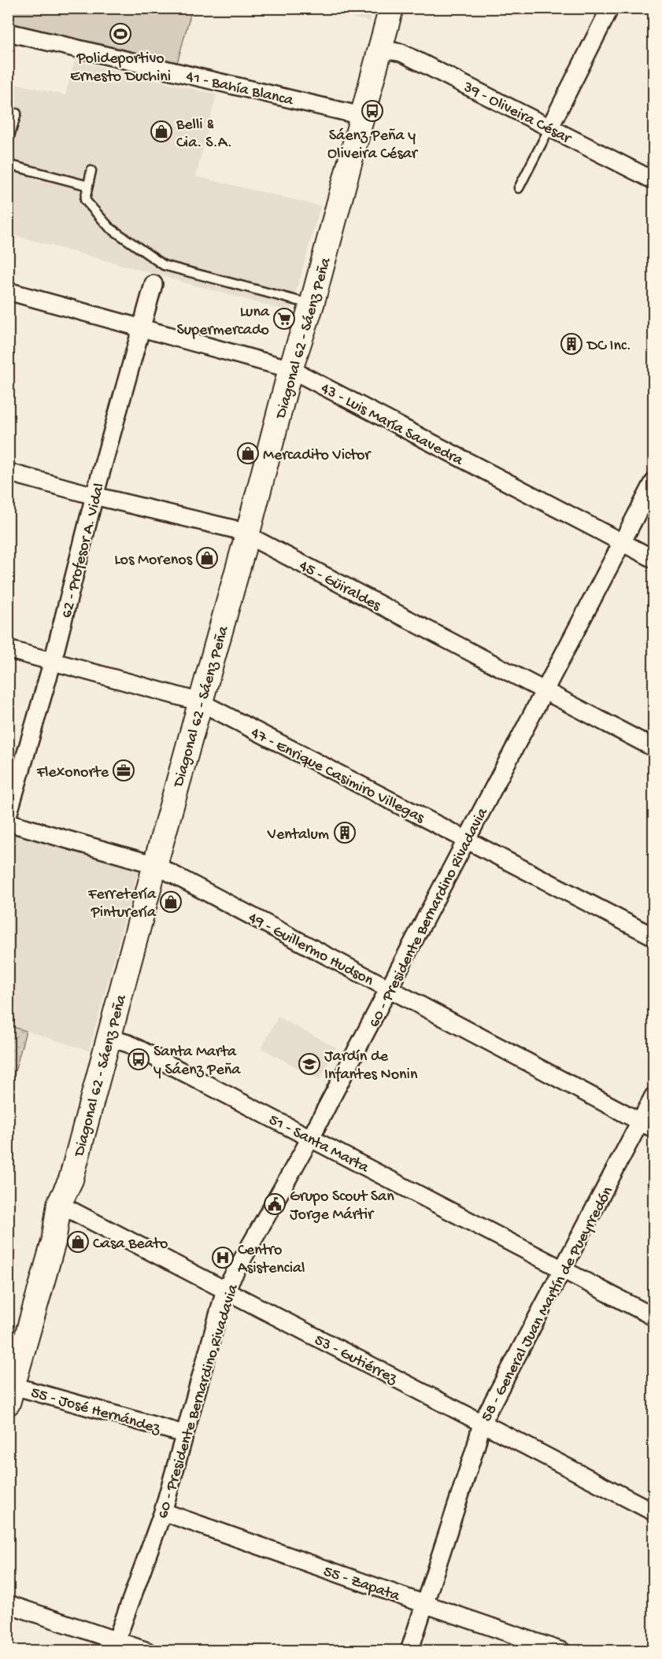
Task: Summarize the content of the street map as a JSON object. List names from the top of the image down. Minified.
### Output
{"streets":{"street":["41 - Bahía Blanca","39 - Oliveira César","Diagonal 62 - Sáenz Peña","43 - Luis María Saavedra","62 - Profesor A. Vidal","45 - Güiraldes","47 - Enrique Casimiro Villegas","60 - Presidente Bernardino Rivadavia","49 - Guillermo Hudson","51 - Santa Marta","58 - General Juan Martín de Pueyrredón","53 - Gutiérrez","55 - José Hernández","55 - Zapata"]},"crossings":[["41 - Bahía Blanca","Diagonal 62 - Sáenz Peña"],["39 - Oliveira César","Diagonal 62 - Sáenz Peña"],["Diagonal 62 - Sáenz Peña","43 - Luis María Saavedra"],["Diagonal 62 - Sáenz Peña","45 - Güiraldes"],["Diagonal 62 - Sáenz Peña","47 - Enrique Casimiro Villegas"],["Diagonal 62 - Sáenz Peña","49 - Guillermo Hudson"],["Diagonal 62 - Sáenz Peña","51 - Santa Marta"],["Diagonal 62 - Sáenz Peña","53 - Gutiérrez"],["Diagonal 62 - Sáenz Peña","55 - José Hernández"],["43 - Luis María Saavedra","62 - Profesor A. Vidal"],["43 - Luis María Saavedra","60 - Presidente Bernardino Rivadavia"],["62 - Profesor A. Vidal","45 - Güiraldes"],["62 - Profesor A. Vidal","47 - Enrique Casimiro Villegas"],["45 - Güiraldes","60 - Presidente Bernardino Rivadavia"],["47 - Enrique Casimiro Villegas","60 - Presidente Bernardino Rivadavia"],["60 - Presidente Bernardino Rivadavia","49 - Guillermo Hudson"],["60 - Presidente Bernardino Rivadavia","51 - Santa Marta"],["60 - Presidente Bernardino Rivadavia","53 - Gutiérrez"],["60 - Presidente Bernardino Rivadavia","55 - José Hernández"],["60 - Presidente Bernardino Rivadavia","55 - Zapata"],["49 - Guillermo Hudson","58 - General Juan Martín de Pueyrredón"],["51 - Santa Marta","58 - General Juan Martín de Pueyrredón"],["58 - General Juan Martín de Pueyrredón","53 - Gutiérrez"],["58 - General Juan Martín de Pueyrredón","55 - Zapata"]],"places":{"sports":["Polideportivo Ernesto Duchini"],"bus stop":["Sáenz Peña y Oliveira César","Santa Marta y Sáenz Peña"],"shop":["Belli & Cia. S.A.","Mercadito Victor","Los Morenos","Ferretería Pinturería","Casa Beato"],"supermarket":["Luna Supermercado"],"building":["DC Inc.","Ventalum"],"office":["Flexonorte"],"school or university":["Jardín de Infantes Nonin"],"public building":["Grupo Scout San Jorge Mártir"],"hospital":["Centro Asistencial"]}}
